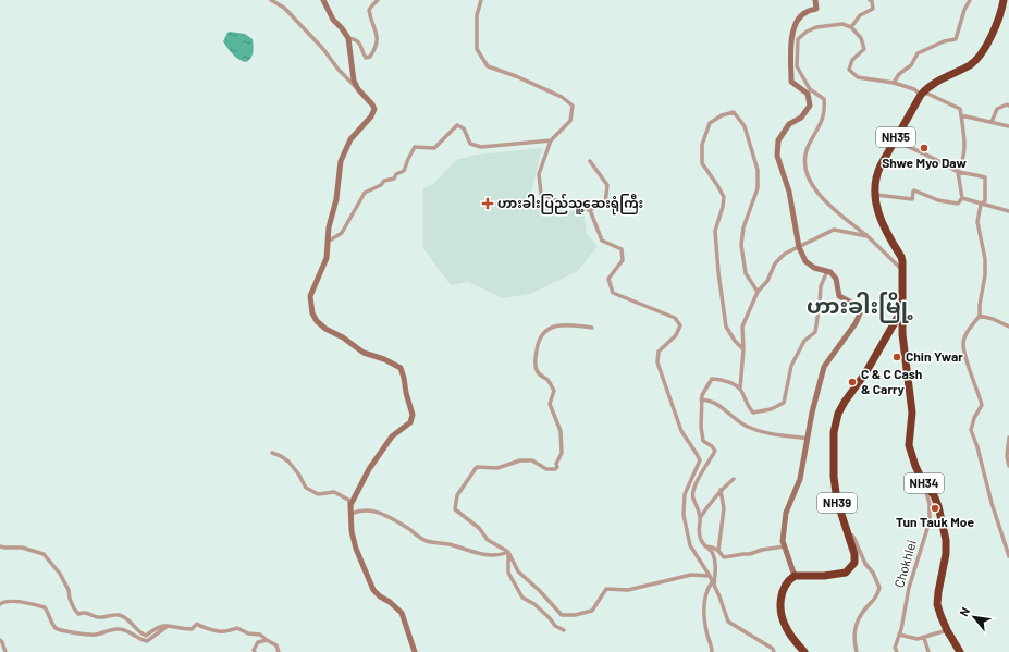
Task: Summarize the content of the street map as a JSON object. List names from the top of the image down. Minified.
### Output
{"streets":{"highway":["NH35","NH34","NH39"],"street":["Chokhlei"]},"crossings":[["NH35","NH34"],["NH35","NH39"],["NH34","NH39"],["NH34","Chokhlei"]],"districts":["ဟားခါးမြို့"],"places":{"other":["Shwe Myo Daw","Chin Ywar","C & C Cash & Carry","Tun Tauk Moe"],"health":["ဟားခါးပြည်သူ့ဆေးရုံကြီး"]},"north":"top left"}
